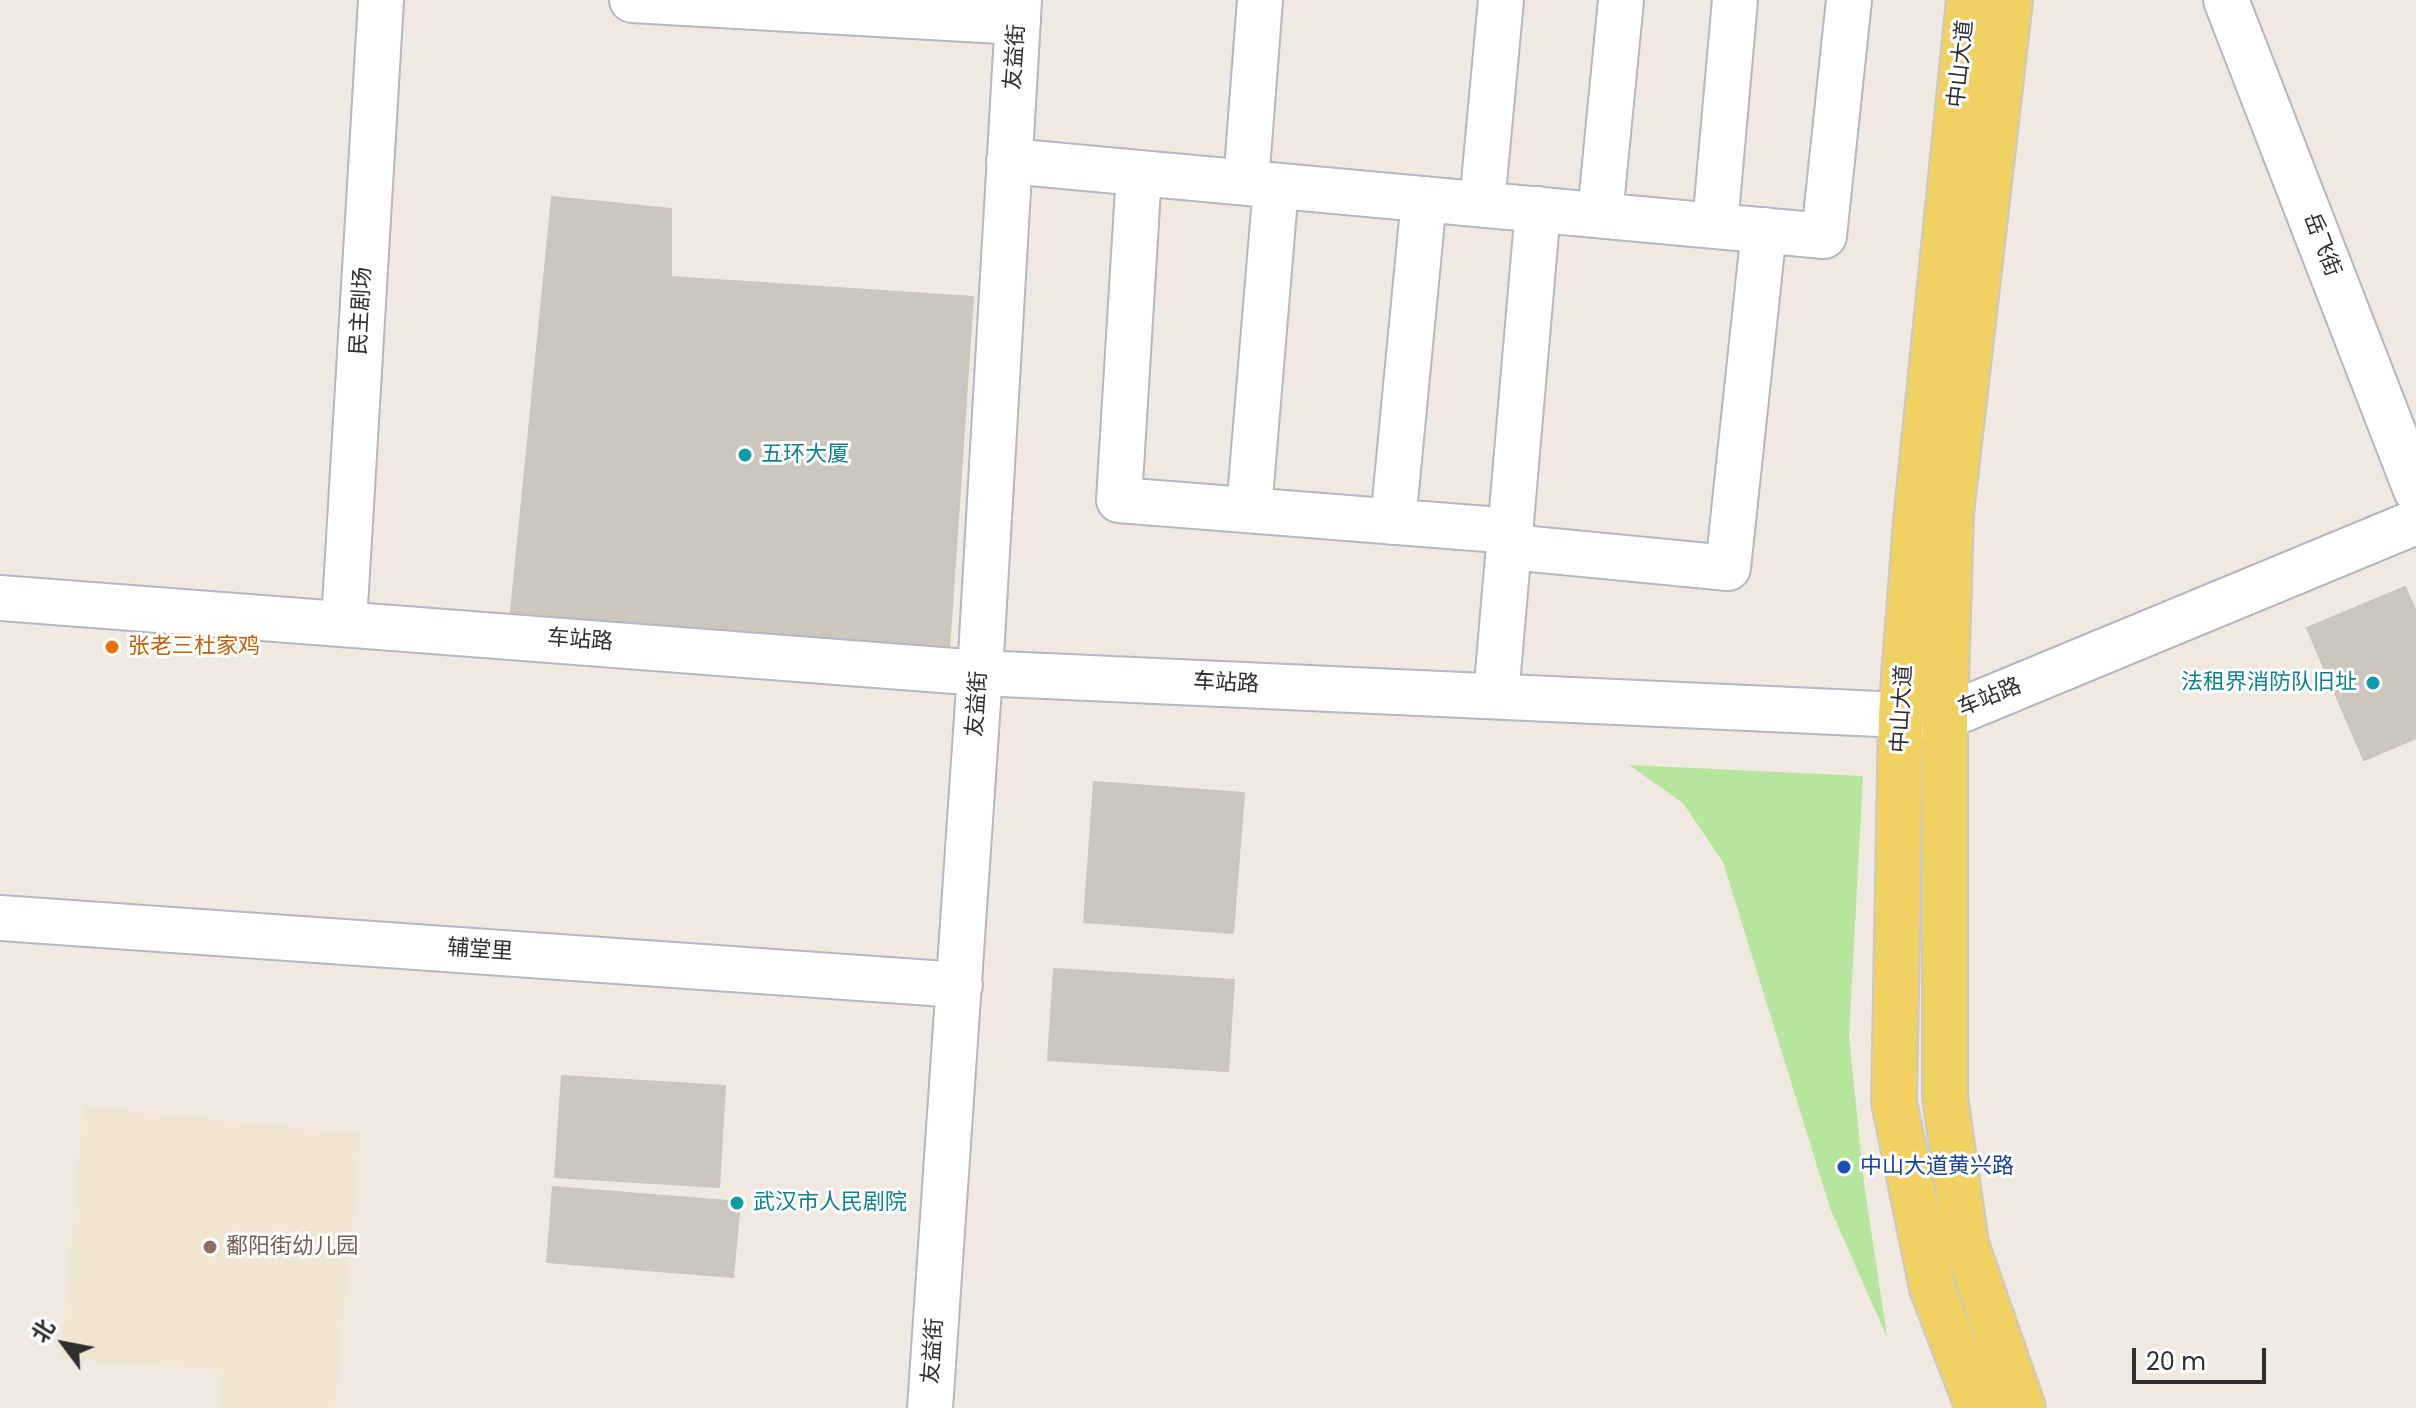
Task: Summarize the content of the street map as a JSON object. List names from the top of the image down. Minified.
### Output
{"streets":{"main road":["中山大道"],"street":["友益街","岳飞街","民主剧场","车站路","辅堂里"]},"crossings":[["友益街","车站路"],["友益街","辅堂里"],["中山大道","车站路"],["民主剧场","车站路"]],"places":["五环大厦","张老三杜家鸡","法租界消防队旧址","中山大道黄兴路","武汉市人民剧院","鄱阳街幼儿园"],"scale_bar":"20 m","north":"top left"}
